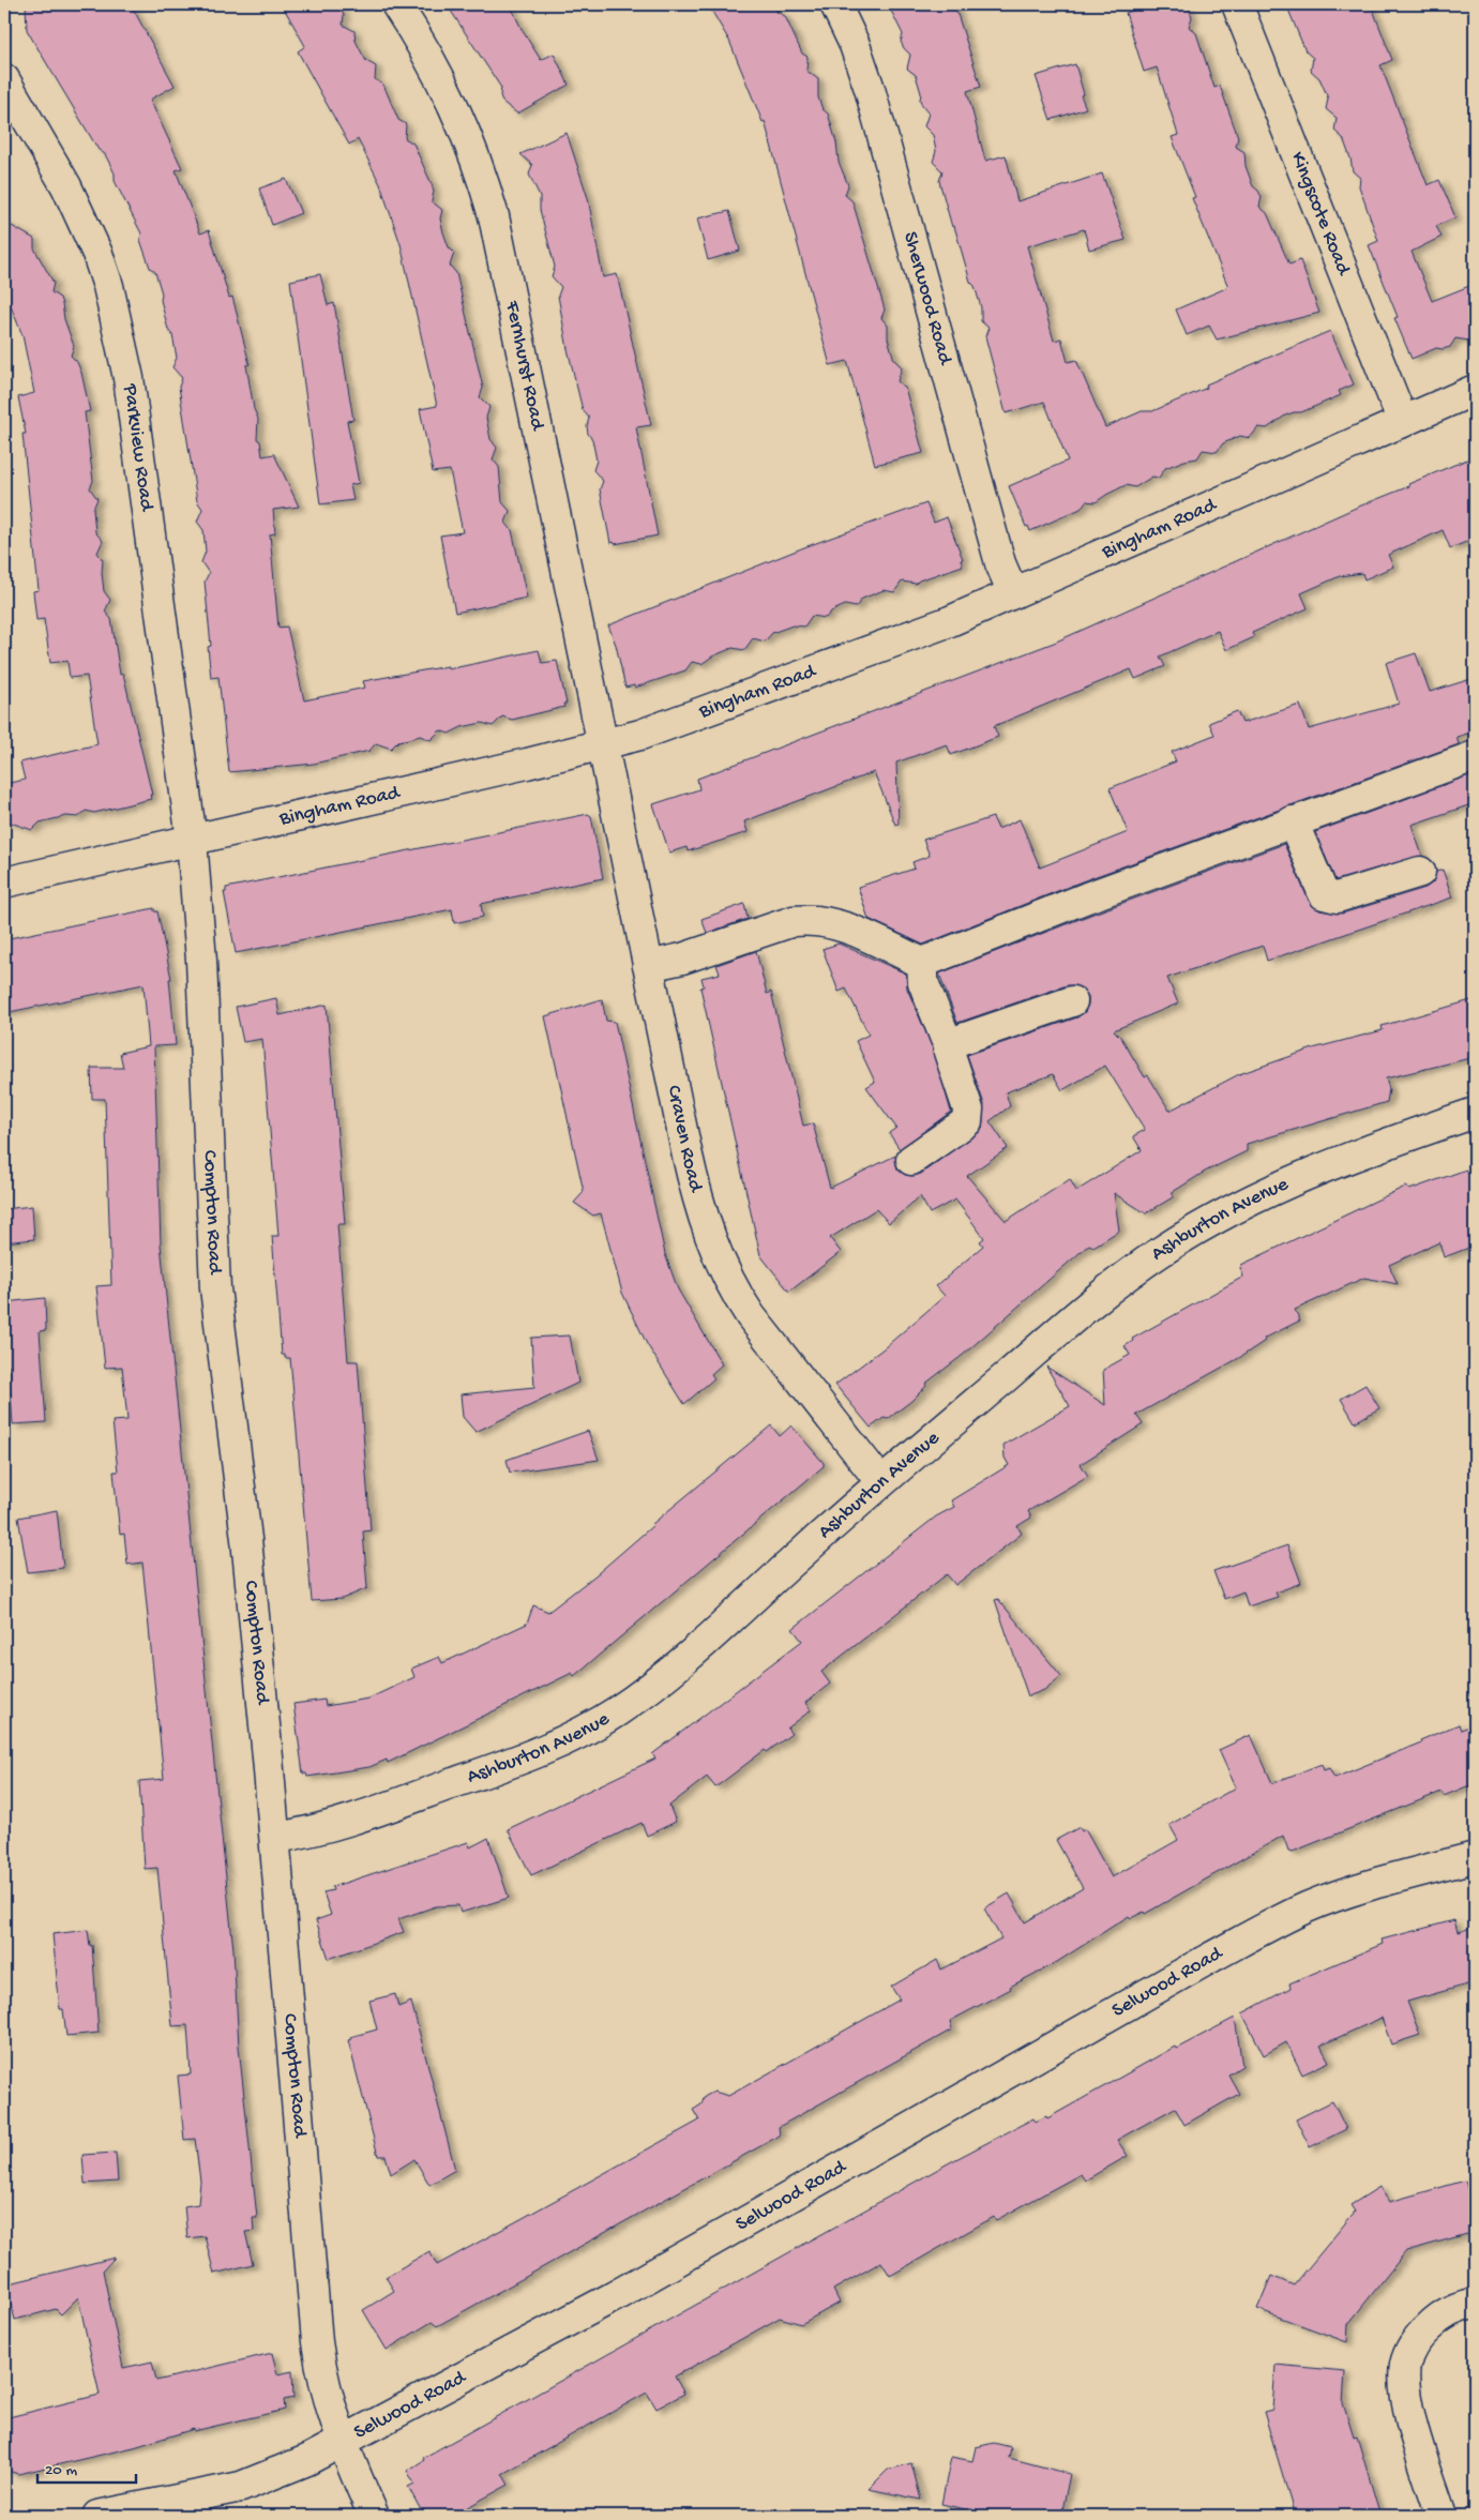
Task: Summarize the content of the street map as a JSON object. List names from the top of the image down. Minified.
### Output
{"streets":{"street":["Kingscote Road","Sherwood Road","Fernhurst Road","Parkview Road","Bingham Road","Craven Road","Compton Road","Ashburton Avenue","Selwood Road"]},"crossings":[["Kingscote Road","Bingham Road"],["Sherwood Road","Bingham Road"],["Fernhurst Road","Bingham Road"],["Fernhurst Road","Craven Road"],["Parkview Road","Bingham Road"],["Parkview Road","Compton Road"],["Bingham Road","Craven Road"],["Bingham Road","Compton Road"],["Craven Road","Ashburton Avenue"],["Compton Road","Ashburton Avenue"],["Compton Road","Selwood Road"]],"scale_bar":"20 m"}
